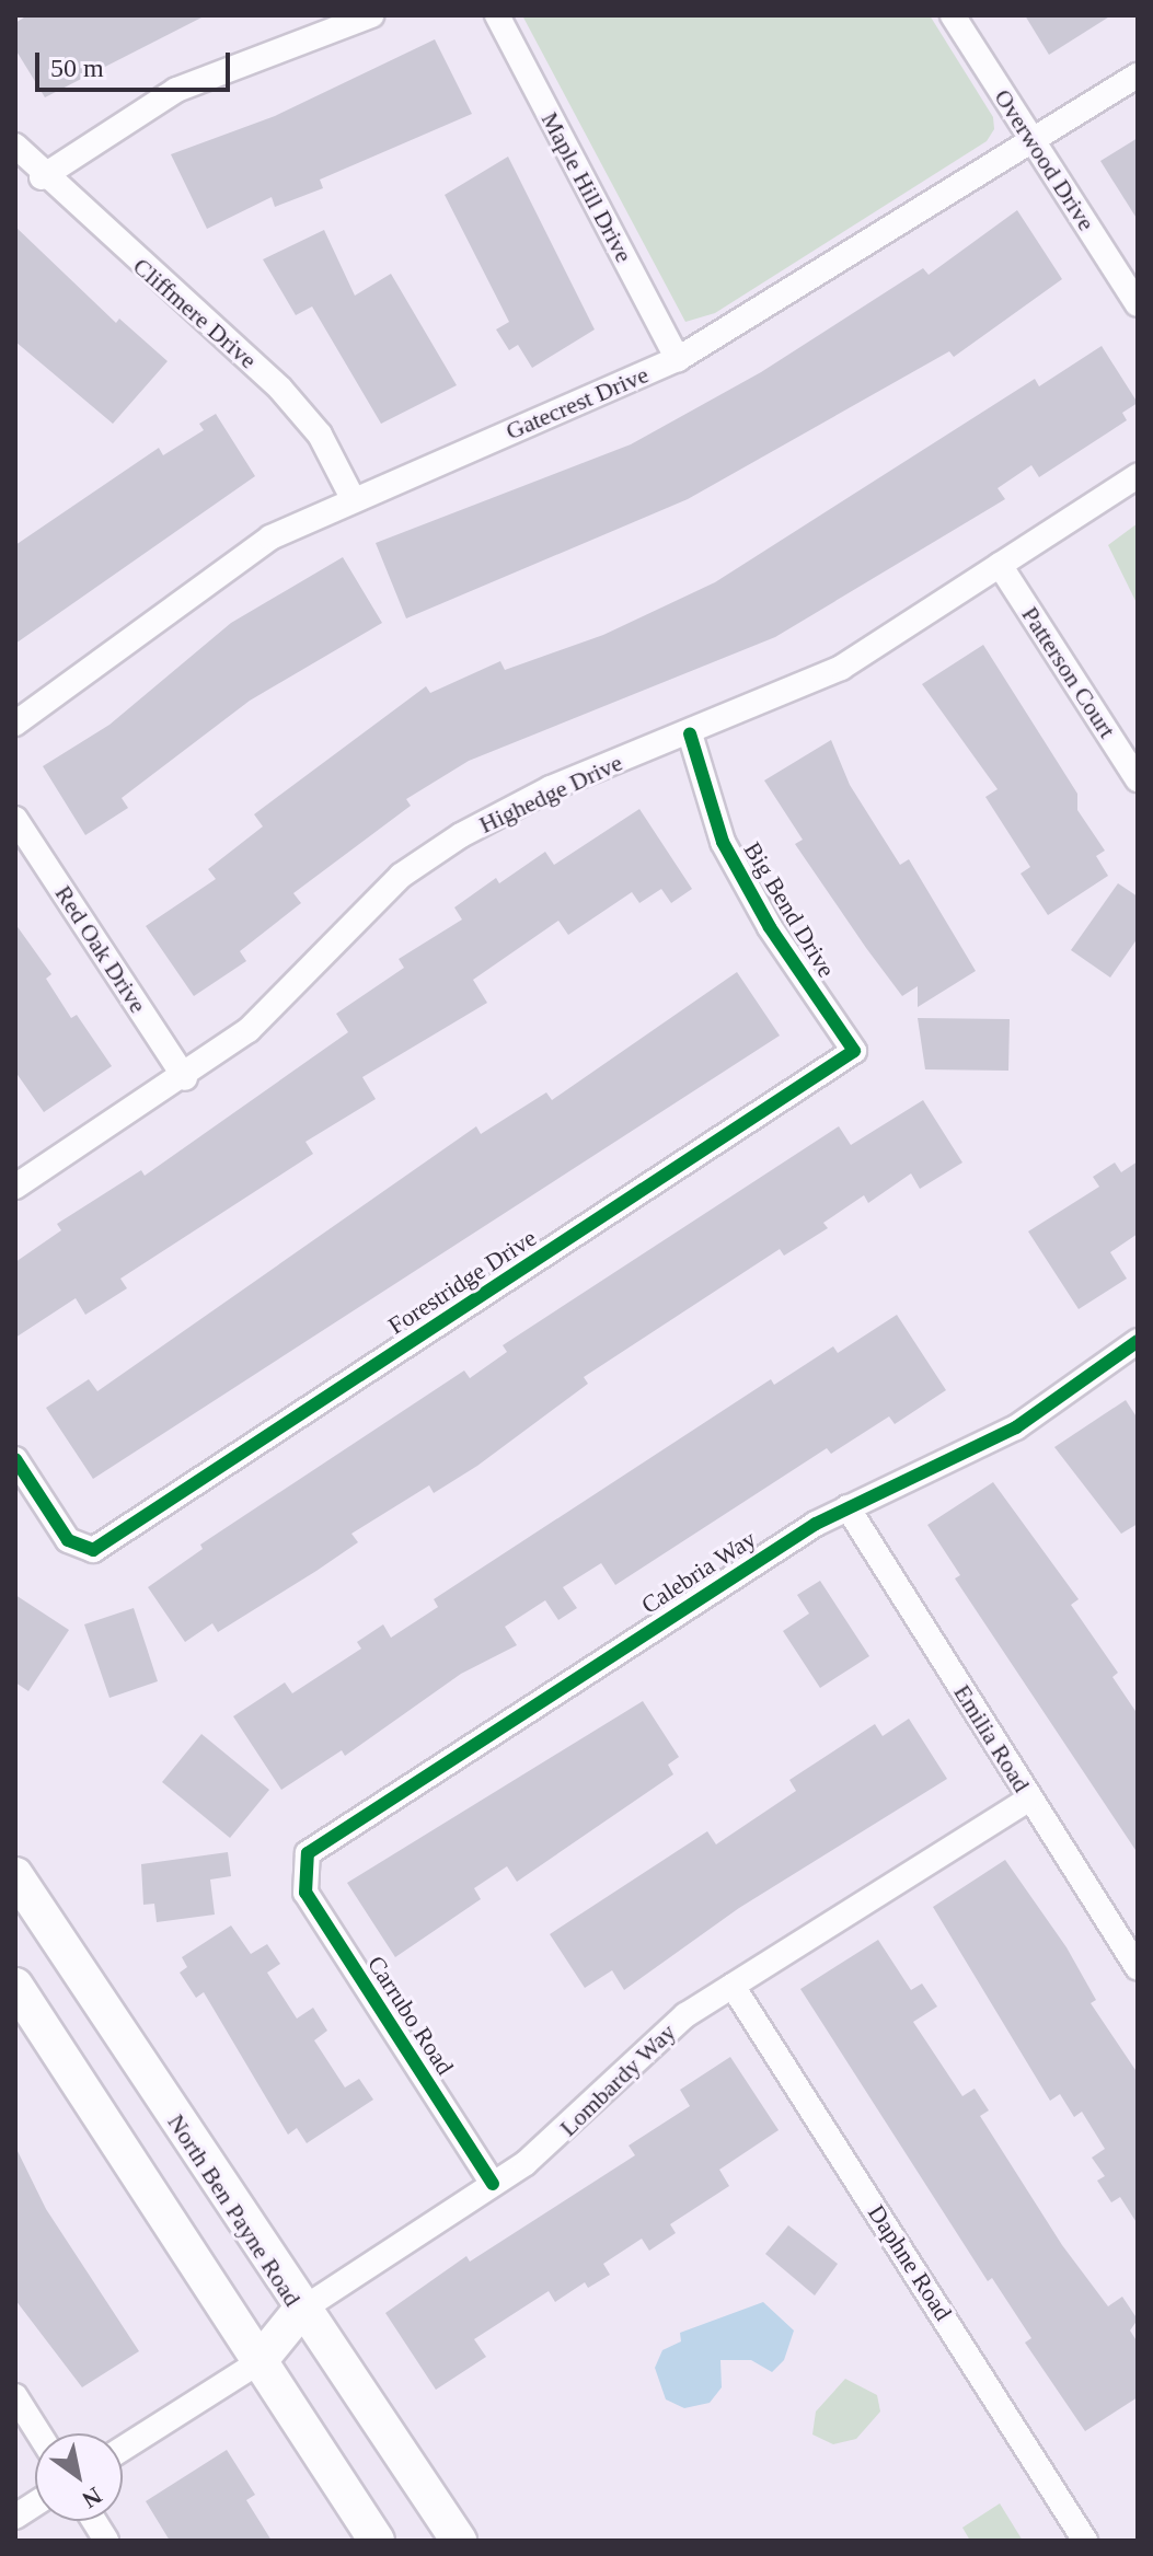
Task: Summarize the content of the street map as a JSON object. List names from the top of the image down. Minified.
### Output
{"streets":{"street":["Overwood Drive","Maple Hill Drive","Cliffmere Drive","Gatecrest Drive","Patterson Court","Highedge Drive","Big Bend Drive","Red Oak Drive","Forestridge Drive","Calebria Way","Emilia Road","Carrubo Road","Lombardy Way","North Ben Payne Road","Daphne Road"]},"crossings":[["Overwood Drive","Gatecrest Drive"],["Maple Hill Drive","Gatecrest Drive"],["Cliffmere Drive","Gatecrest Drive"],["Patterson Court","Highedge Drive"],["Highedge Drive","Big Bend Drive"],["Highedge Drive","Red Oak Drive"],["Big Bend Drive","Forestridge Drive"],["Calebria Way","Emilia Road"],["Calebria Way","Carrubo Road"],["Emilia Road","Lombardy Way"],["Carrubo Road","Lombardy Way"],["Lombardy Way","North Ben Payne Road"],["Lombardy Way","Daphne Road"]],"scale_bar":"50 m","north":"bottom right"}
